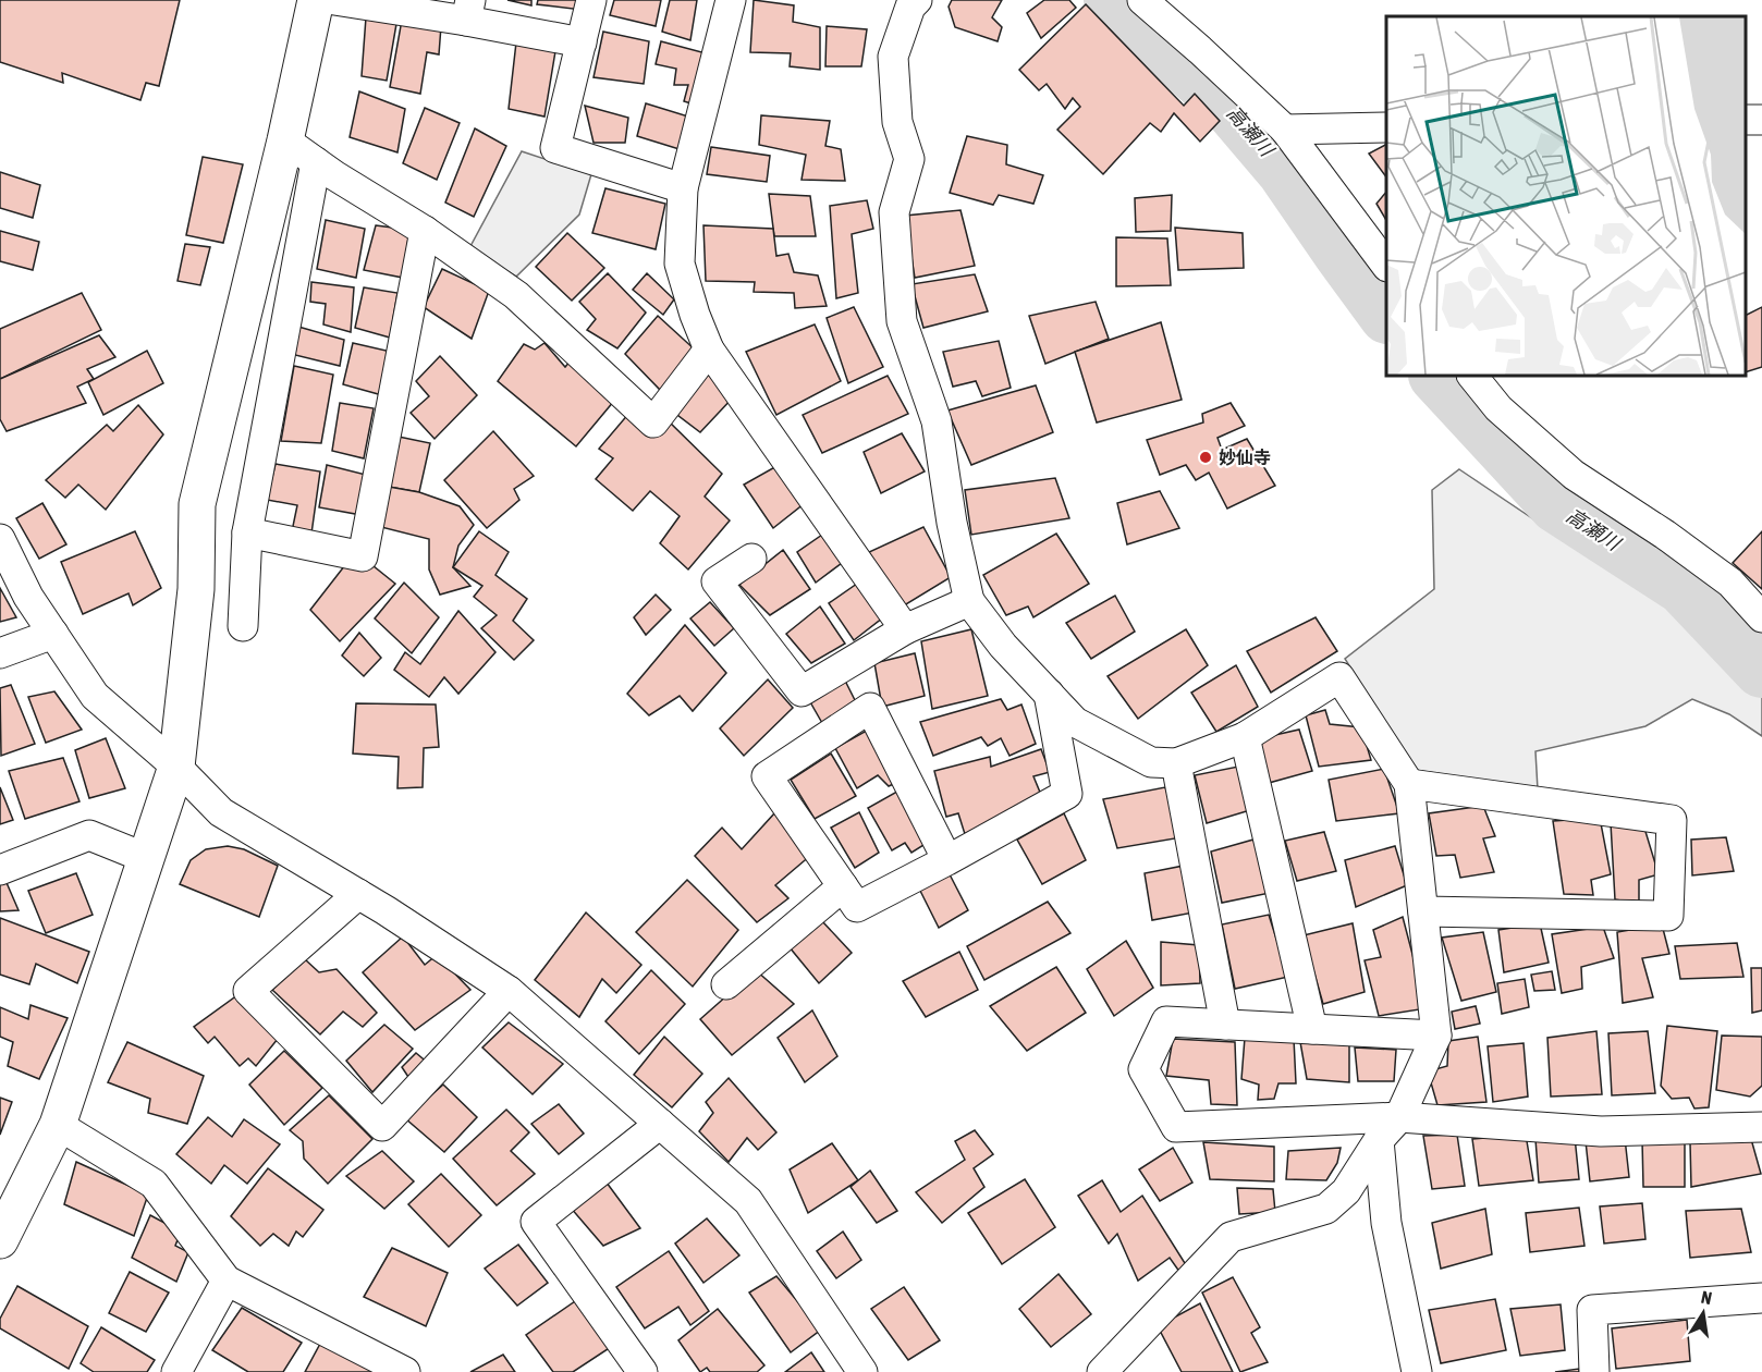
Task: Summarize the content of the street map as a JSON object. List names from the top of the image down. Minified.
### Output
{"water":["高瀬川"],"places":["妙仙寺"],"north":"top"}
